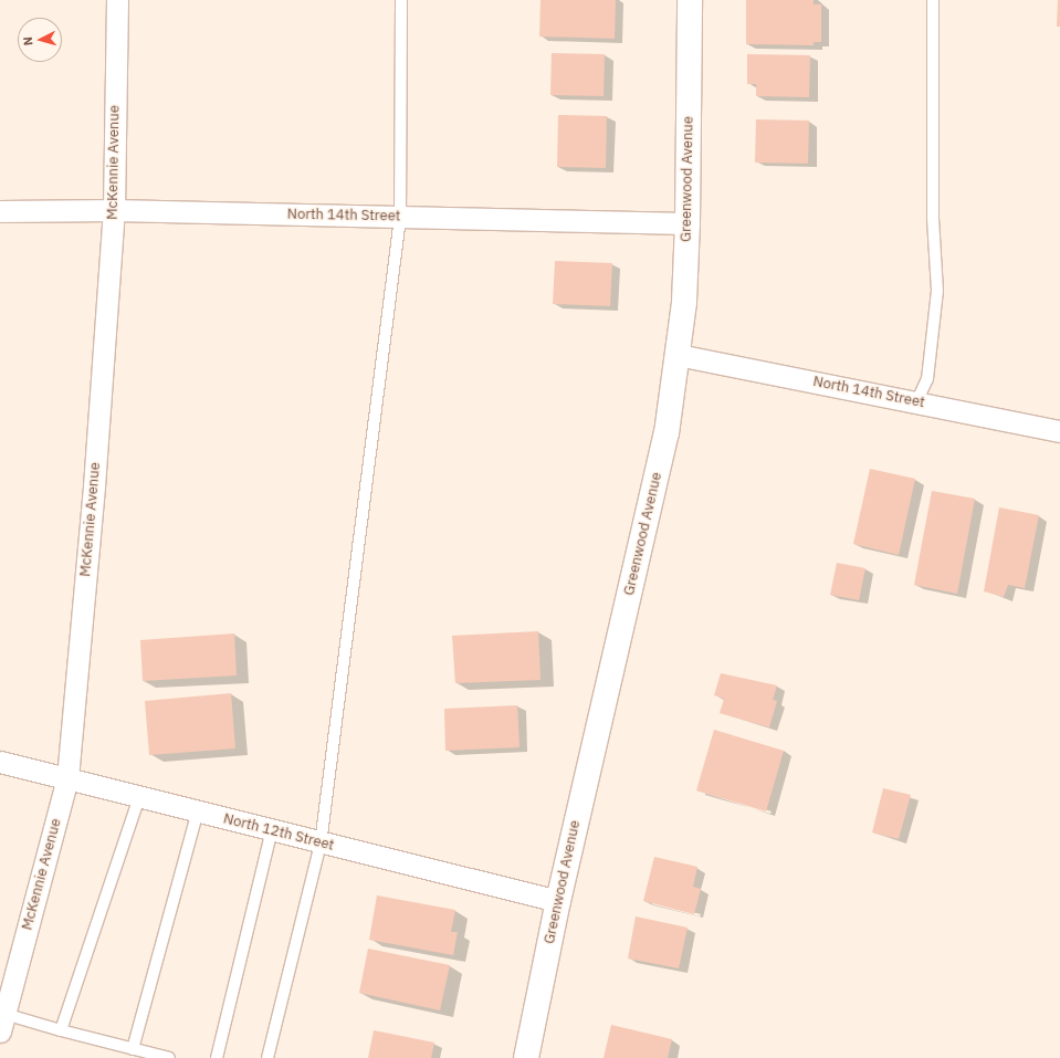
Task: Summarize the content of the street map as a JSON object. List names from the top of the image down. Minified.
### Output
{"streets":{"street":["McKennie Avenue","Greenwood Avenue","North 14th Street","North 12th Street"]},"crossings":[["McKennie Avenue","North 14th Street"],["McKennie Avenue","North 12th Street"],["Greenwood Avenue","North 14th Street"],["Greenwood Avenue","North 12th Street"]],"north":"left"}
